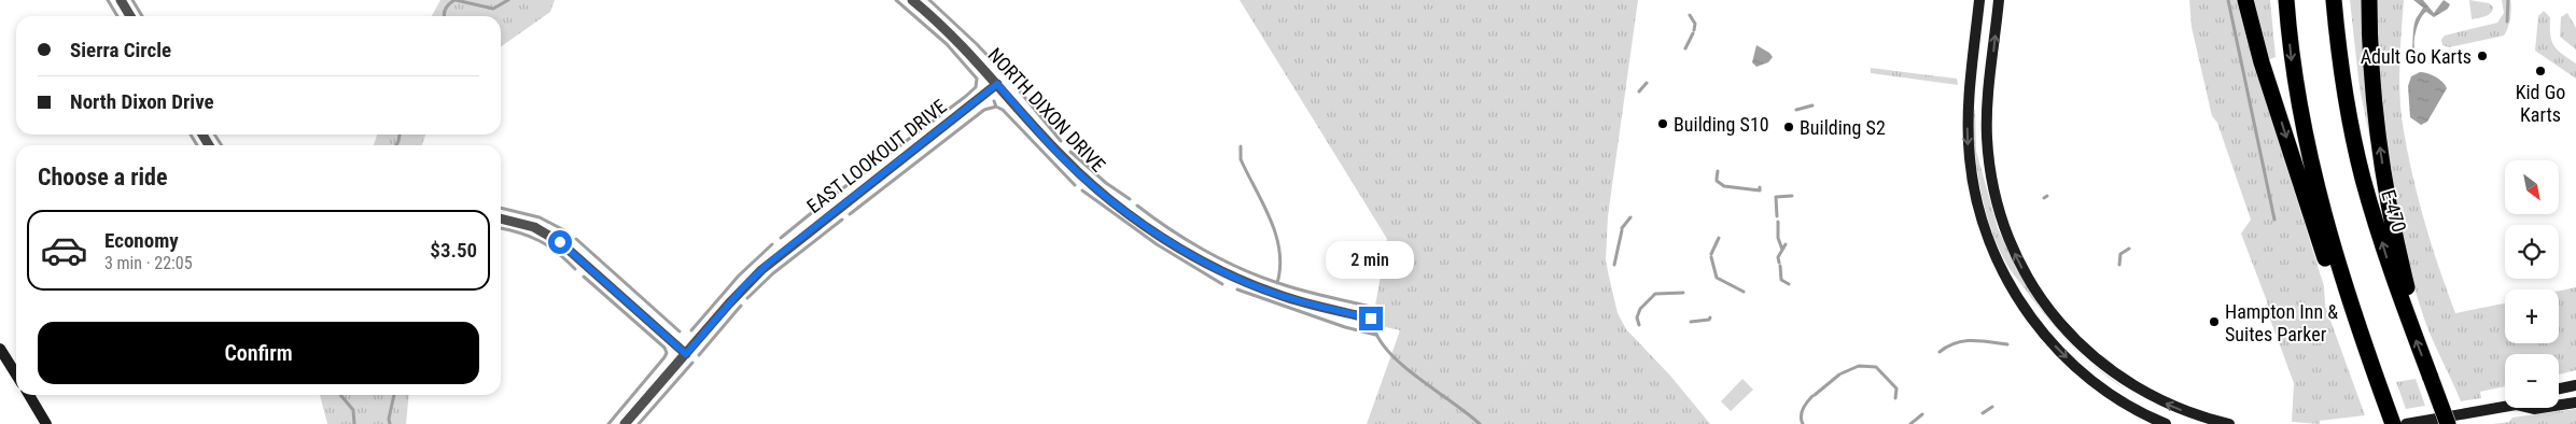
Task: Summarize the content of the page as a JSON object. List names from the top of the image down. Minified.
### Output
{"streets":{"highway":["E-470"],"street":["NORTH DIXON DRIVE","EAST LOOKOUT DRIVE"]},"crossings":[["NORTH DIXON DRIVE","EAST LOOKOUT DRIVE"]],"places":["Adult Go Karts","Kid Go Karts","Building S10","Building S2","Hampton Inn & Suites Parker"],"north":"bottom right","page":{"banner":["Sierra Circle","North Dixon Drive"],"heading":"Choose a ride","map_buttons":["+","−"],"list":[{"name":"Economy","note":"3 min · 22:05","value":"$3.50"}],"bubble":"2 min","buttons":"Confirm"}}
